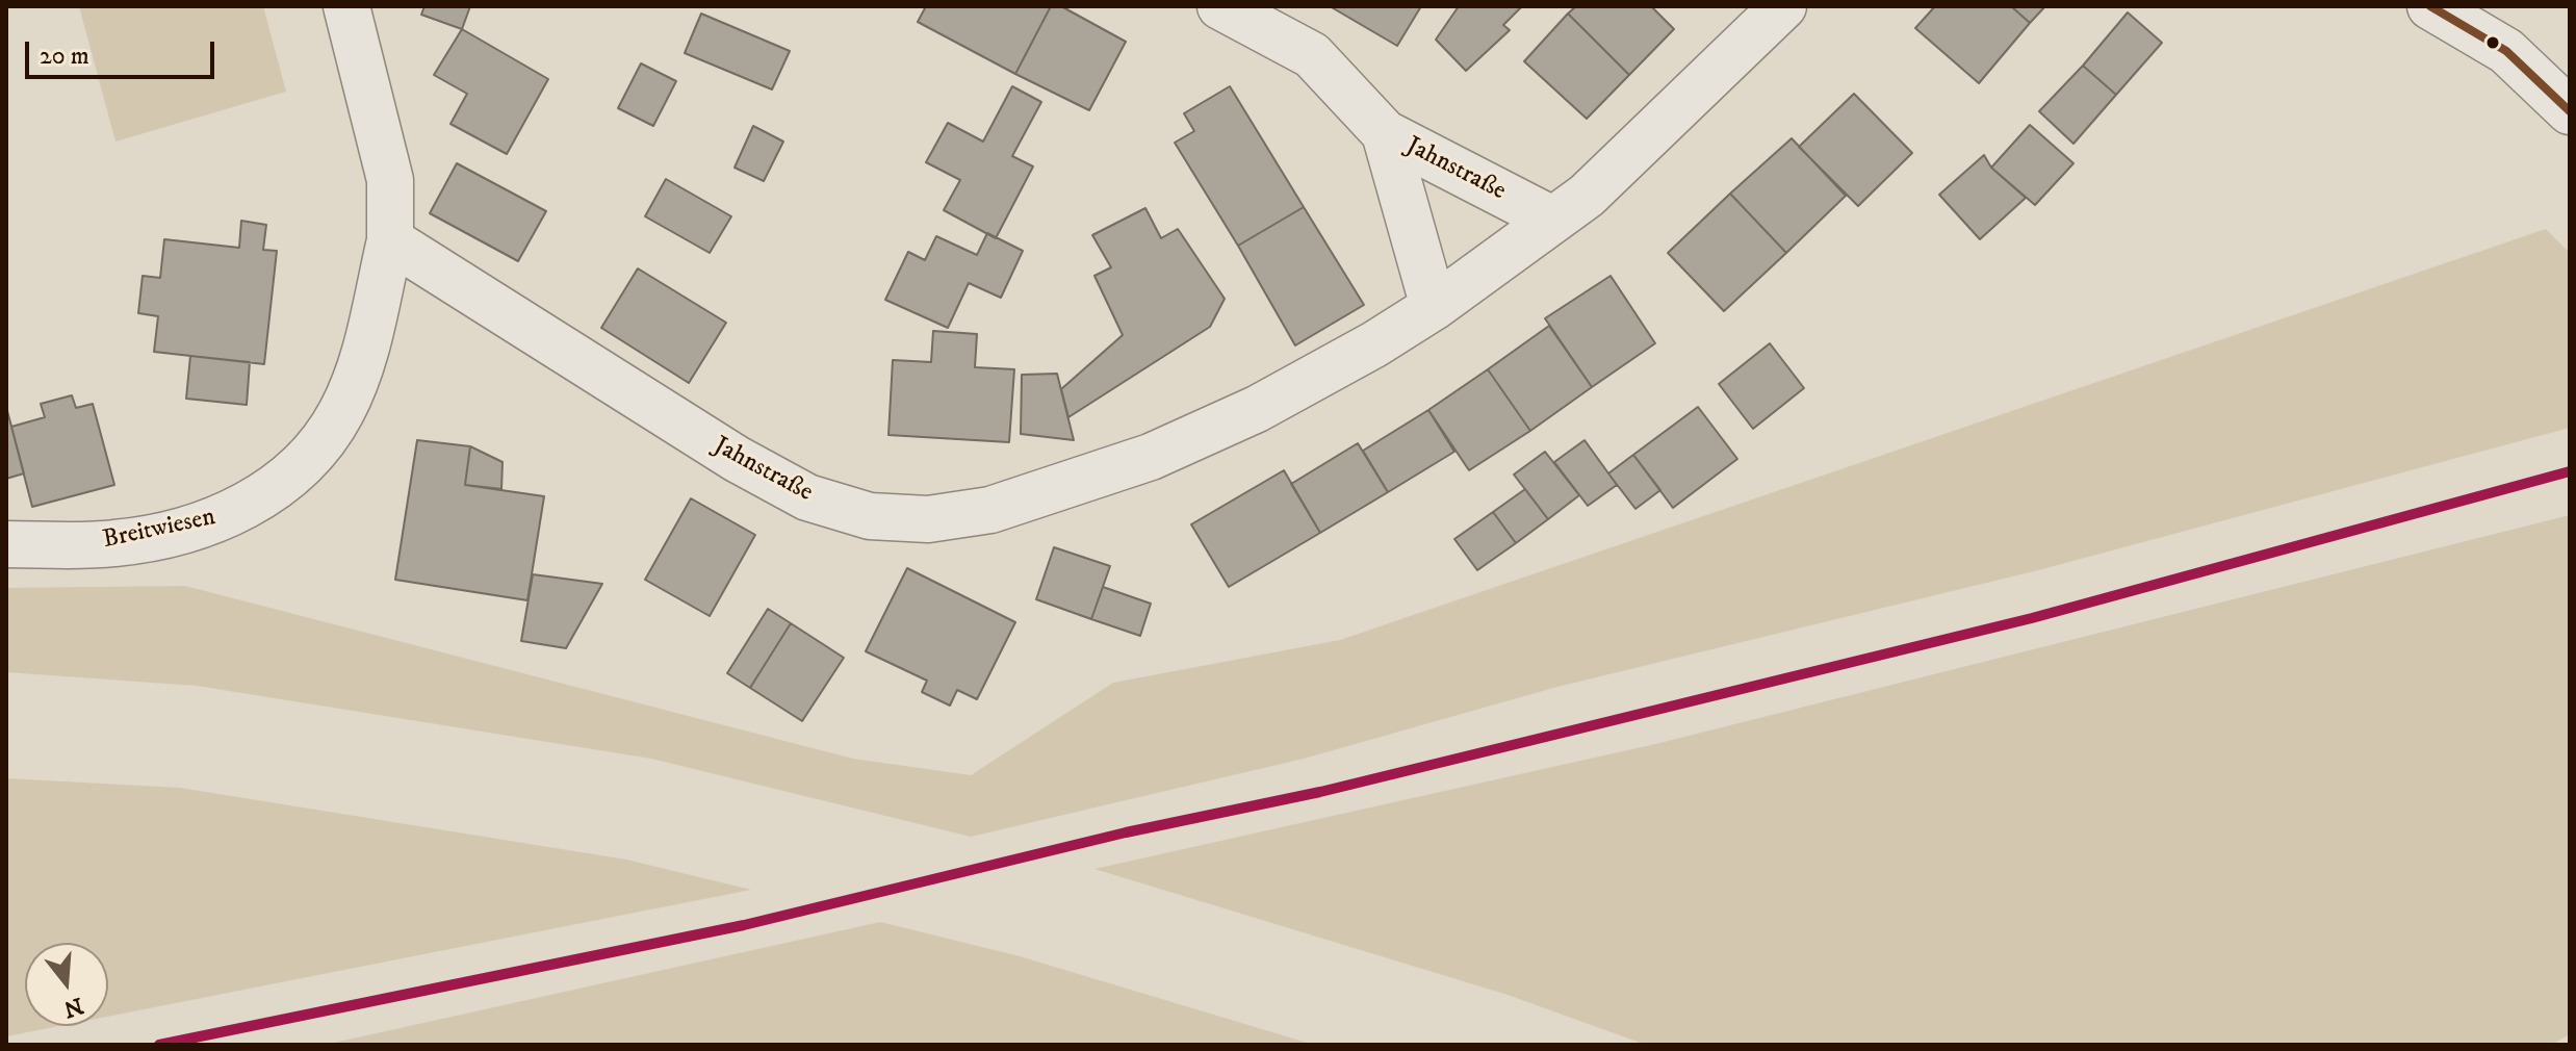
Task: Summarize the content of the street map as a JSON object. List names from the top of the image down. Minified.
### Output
{"streets":{"street":["Jahnstraße","Breitwiesen"]},"crossings":[["Jahnstraße","Breitwiesen"]],"scale_bar":"20 m","north":"bottom"}
